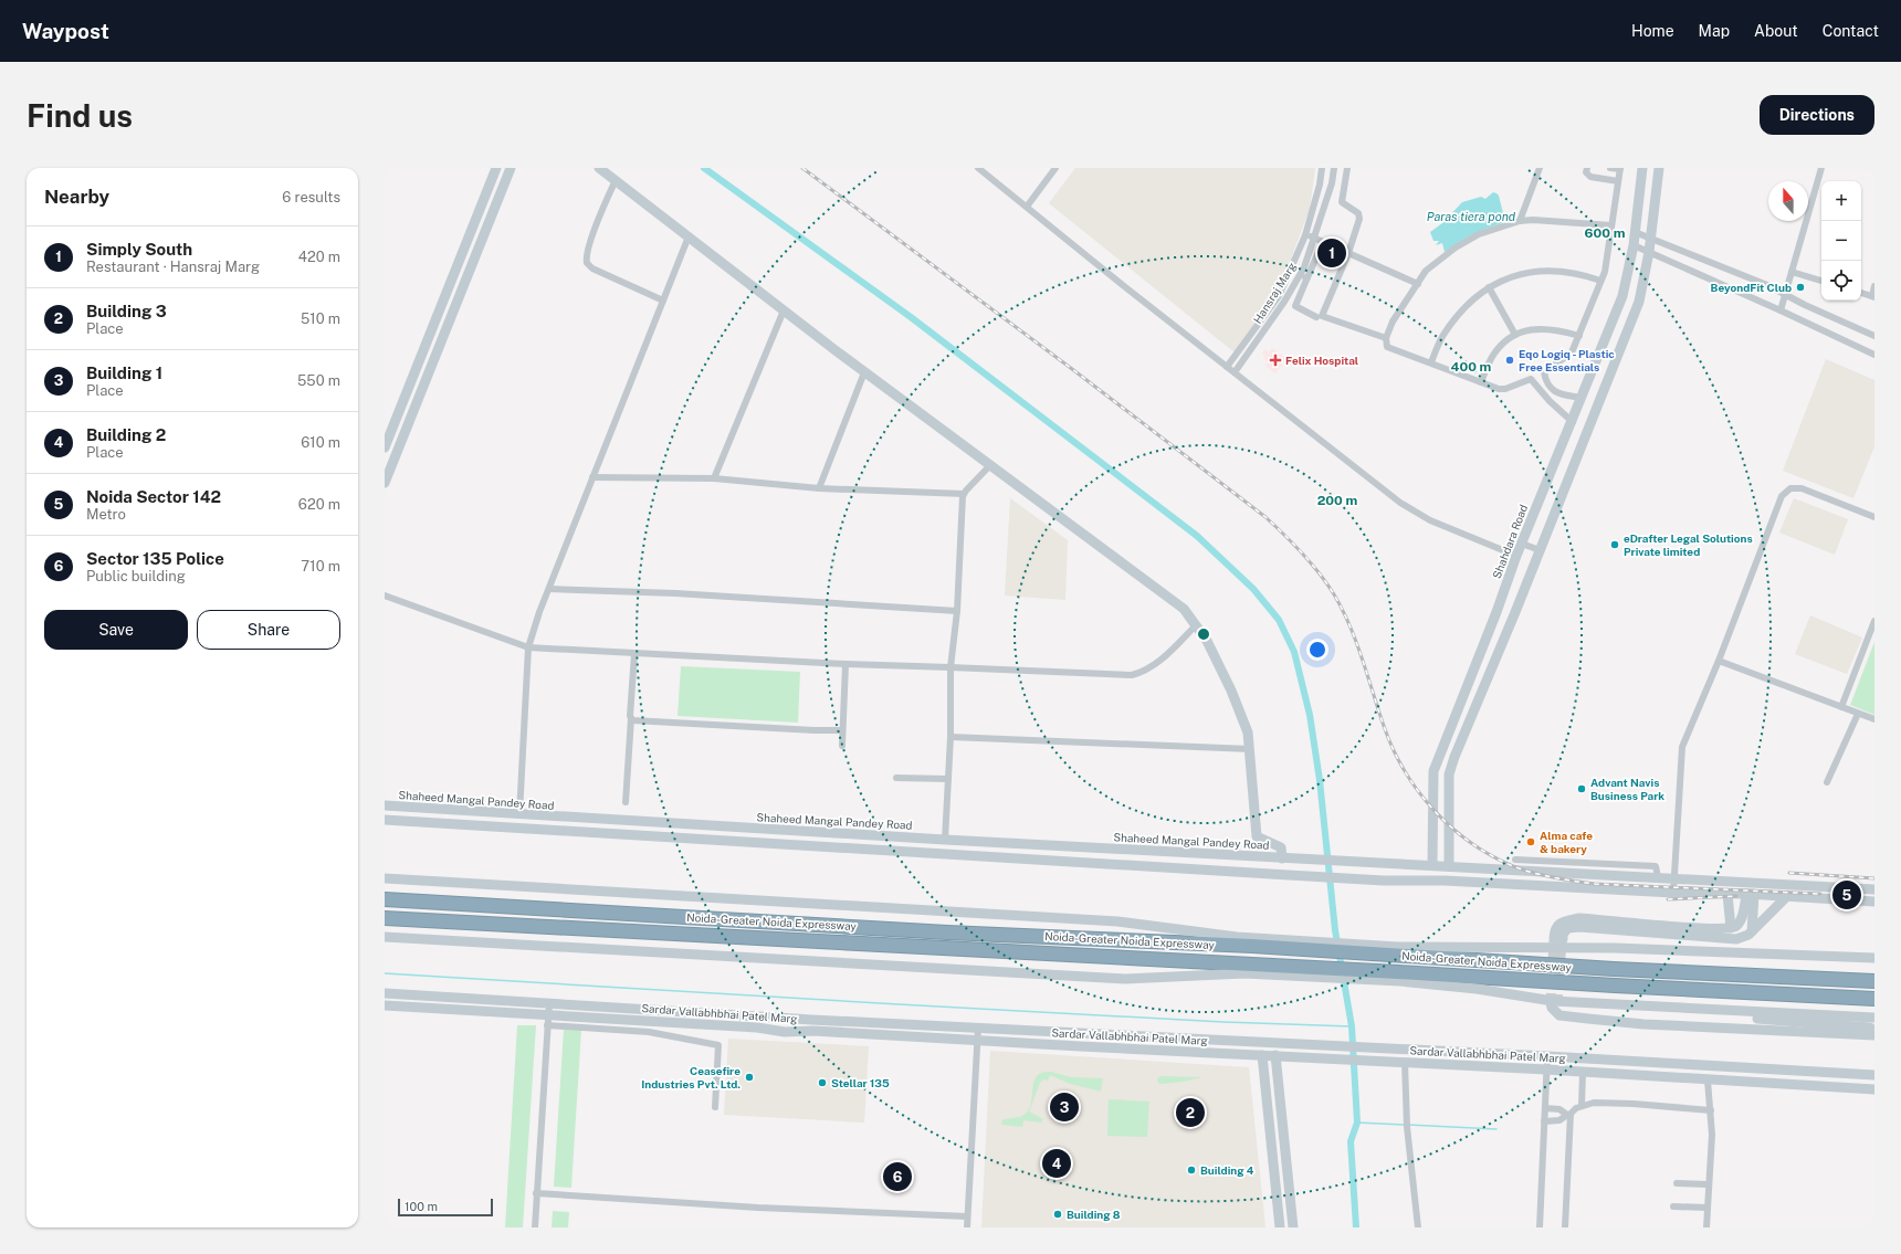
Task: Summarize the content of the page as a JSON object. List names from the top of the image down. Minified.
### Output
{"streets":{"highway":["Noida-Greater Noida Expressway"],"street":["Hansraj Marg","Shahdara Road","Shaheed Mangal Pandey Road","Sardar Vallabhbhai Patel Marg"]},"crossings":[["Shahdara Road","Shaheed Mangal Pandey Road"]],"water":["Paras tiera pond"],"places":{"other":["BeyondFit Club","Eqo Logiq - Plastic Free Essentials","eDrafter Legal Solutions Private limited","Advant Navis Business Park","Alma cafe & bakery","Ceasefire Industries Pvt. Ltd.","Stellar 135","Building 4","Building 8"],"health":["Felix Hospital"]},"scale_bar":"100 m","north":"top","page":{"header":"Waypost","nav":["Home","Map","About","Contact"],"buttons":["Directions",["Save","Share"]],"title":"Find us","heading":["Nearby","6 results"],"map_buttons":["+","−"],"list":[{"mark":"1","name":"Simply South","note":"Restaurant · Hansraj Marg","value":"420 m"},{"mark":"2","name":"Building 3","note":"Place","value":"510 m"},{"mark":"3","name":"Building 1","note":"Place","value":"550 m"},{"mark":"4","name":"Building 2","note":"Place","value":"610 m"},{"mark":"5","name":"Noida Sector 142","note":"Metro","value":"620 m"},{"mark":"6","name":"Sector 135 Police","note":"Public building","value":"710 m"}],"pins":["1","5","3","2","4","6"],"scale":"100 m"},"rings":["600 m","400 m","200 m"]}
